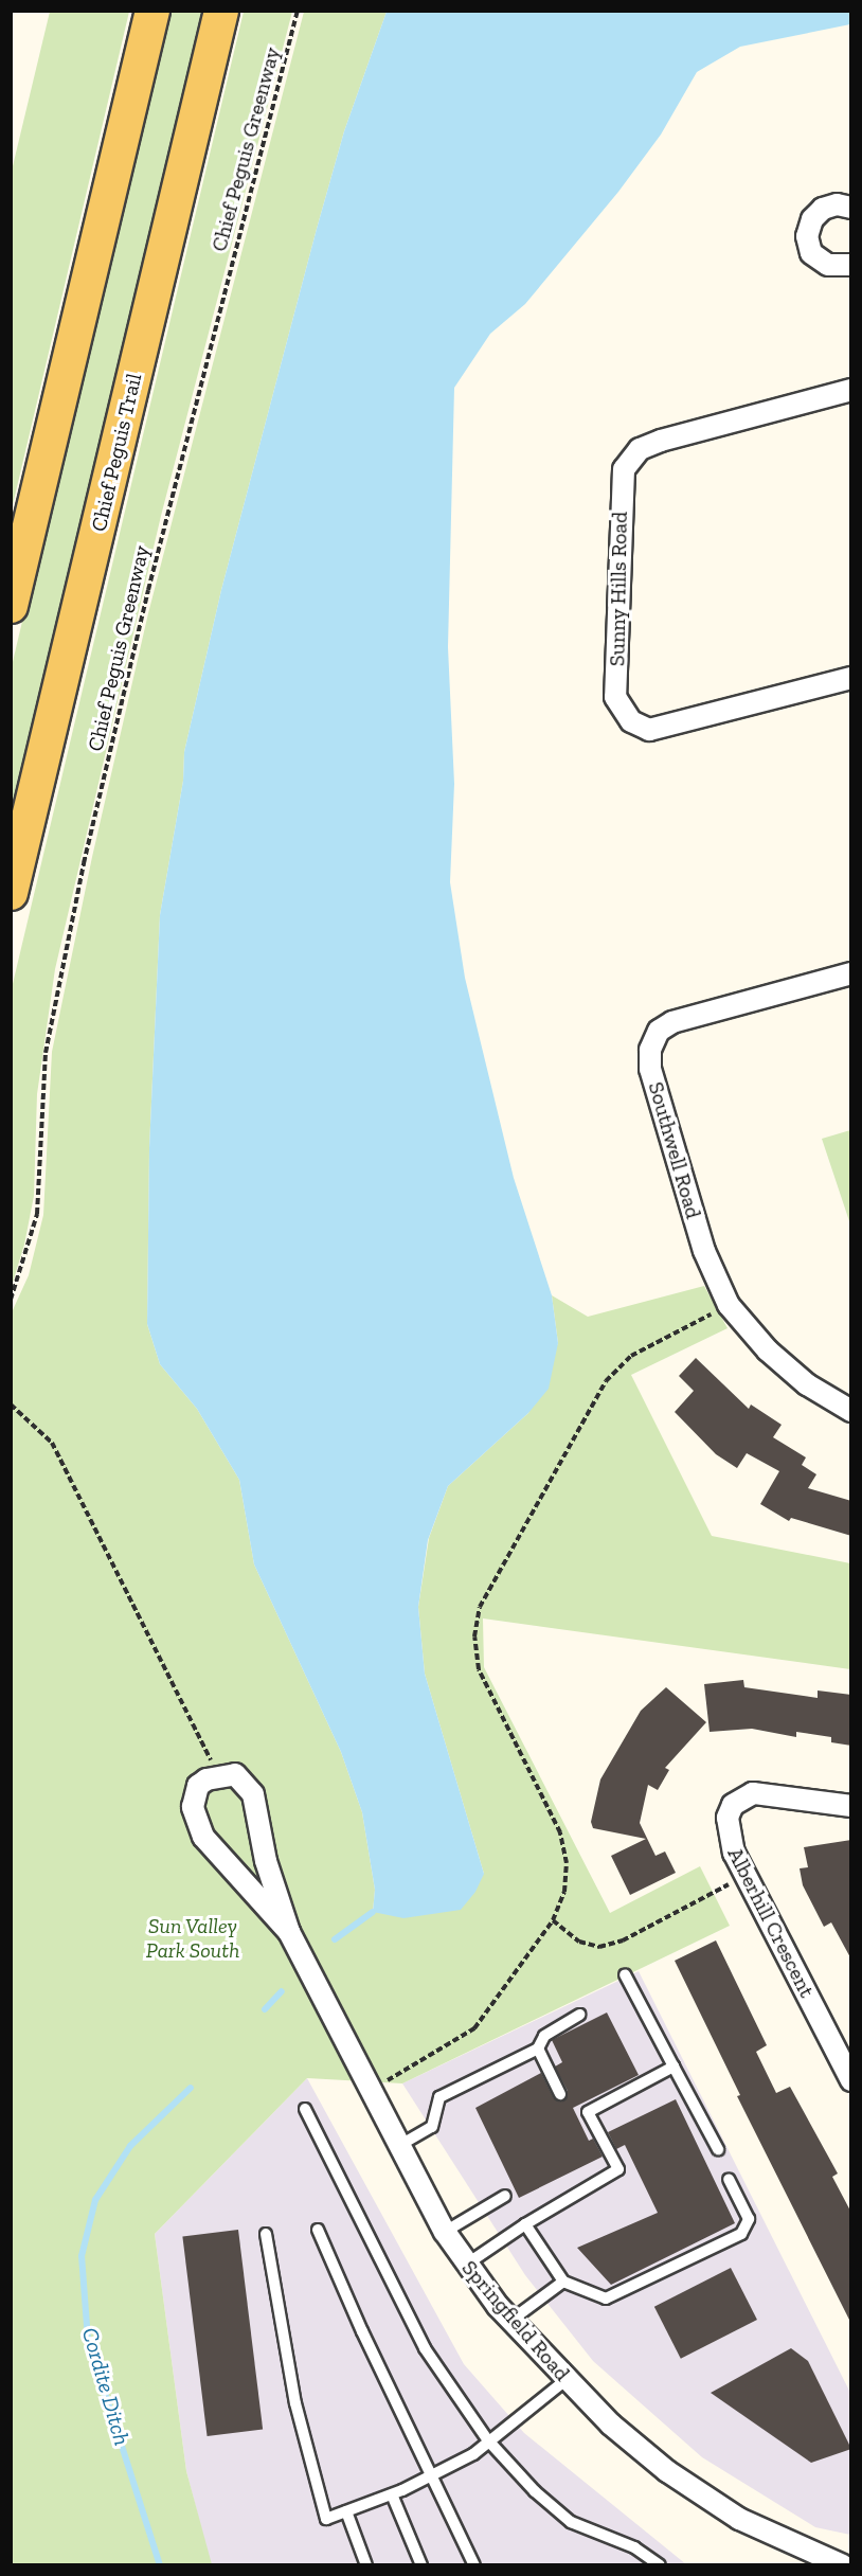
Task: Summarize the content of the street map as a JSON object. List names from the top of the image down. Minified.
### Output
{"streets":{"main road":["Chief Peguis Trail"],"street":["Sunny Hills Road","Southwell Road","Alberhill Crescent","Springfield Road"],"path":["Chief Peguis Greenway"]},"water":["Cordite Ditch"],"parks":["Sun Valley Park South"]}
